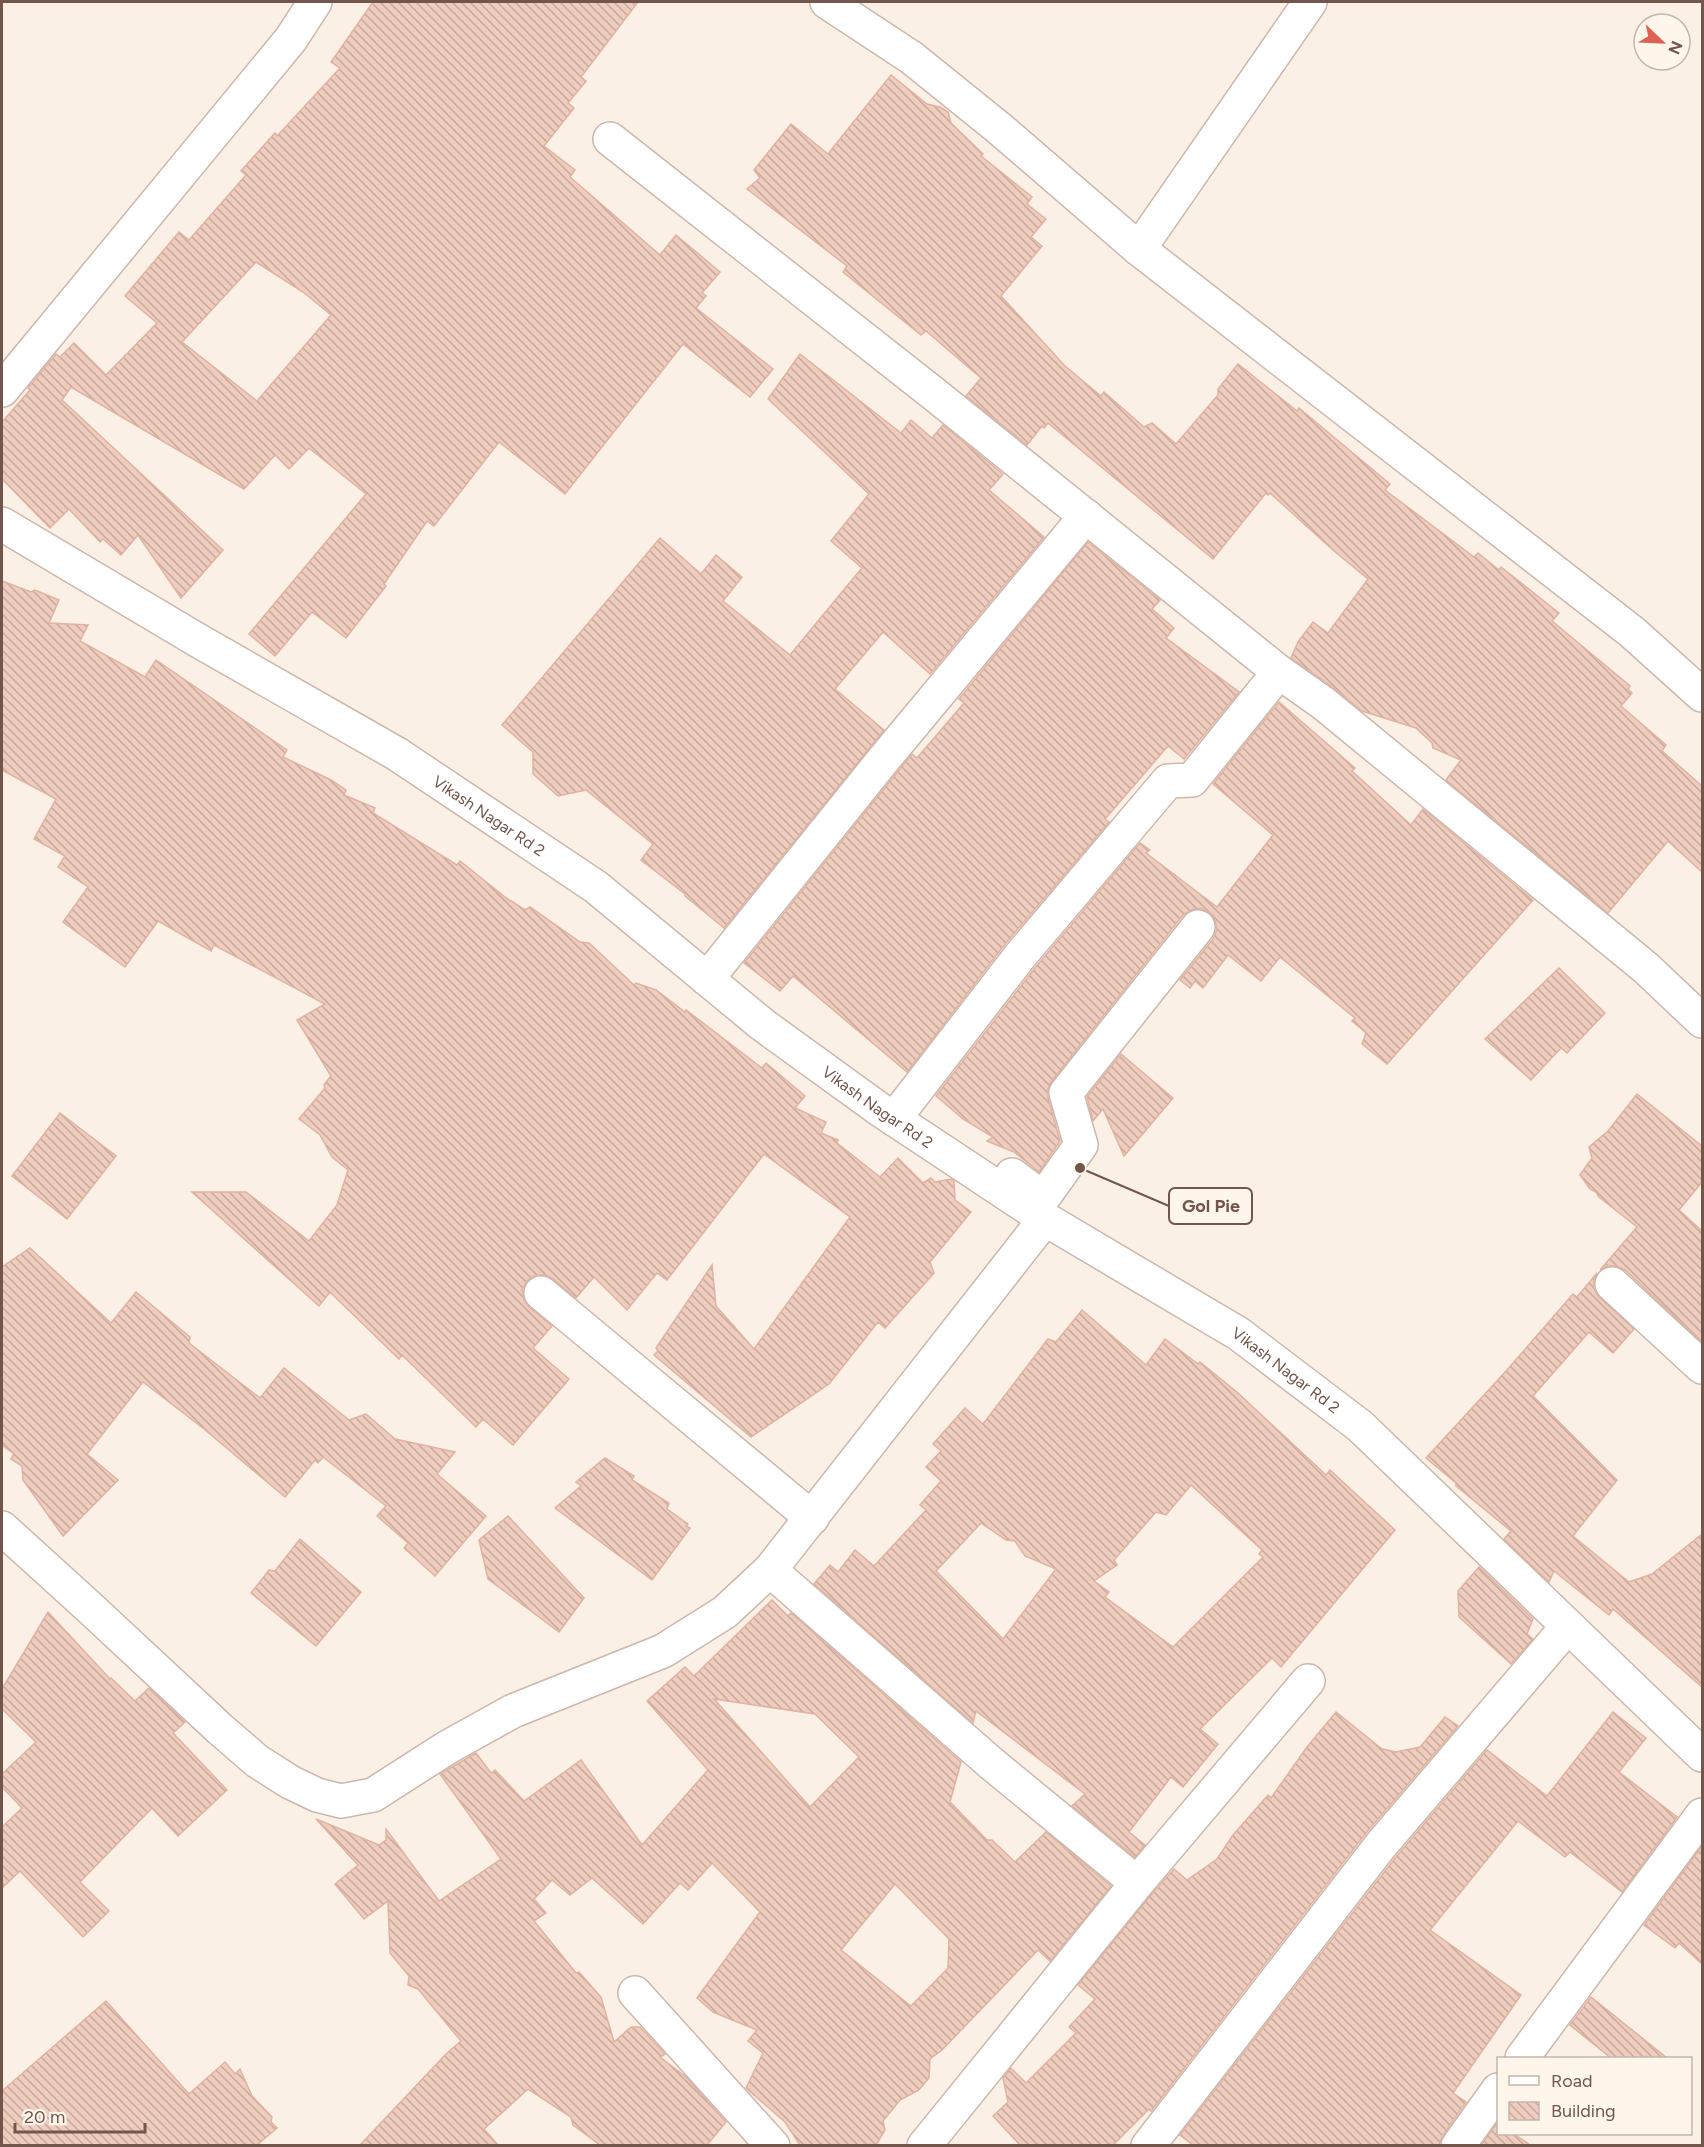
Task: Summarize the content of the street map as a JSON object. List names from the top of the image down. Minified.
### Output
{"streets":{"street":["Vikash Nagar Rd 2"]},"places":["Gol Pie"],"legend":["Road","Building"],"scale_bar":"20 m","north":"bottom right"}
